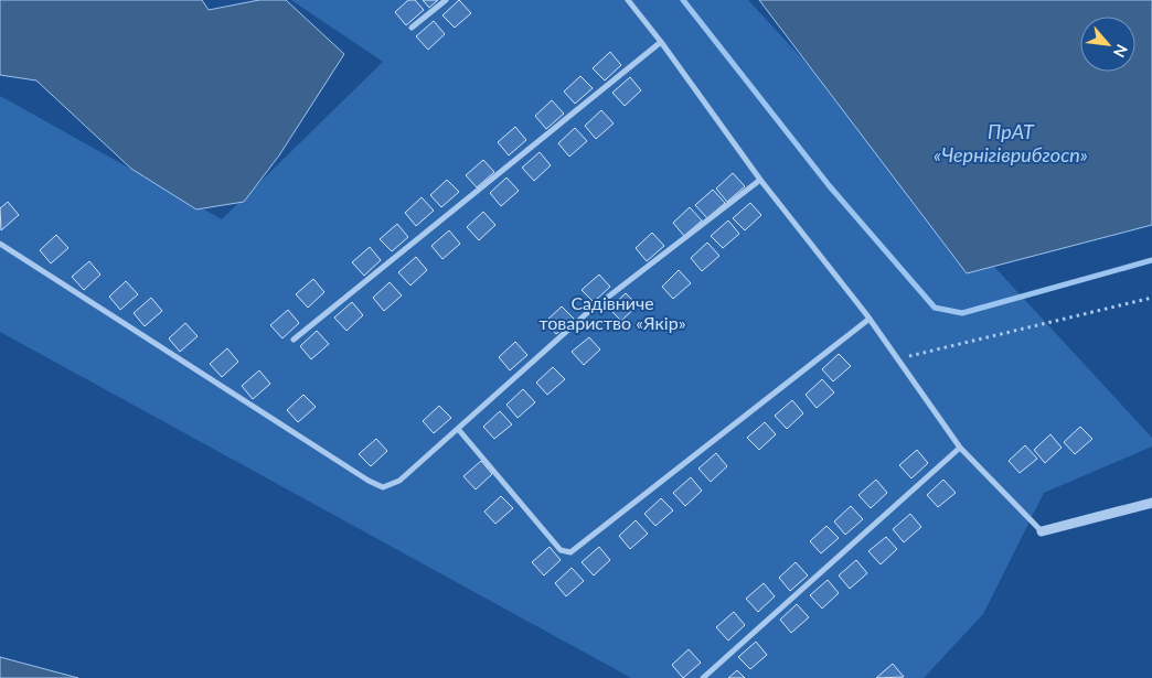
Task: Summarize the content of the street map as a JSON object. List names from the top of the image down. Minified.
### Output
{"water":["ПрАТ «Чернігіврибгосп»"],"parks":["Садівниче товариство «Якір»"],"north":"bottom right"}
